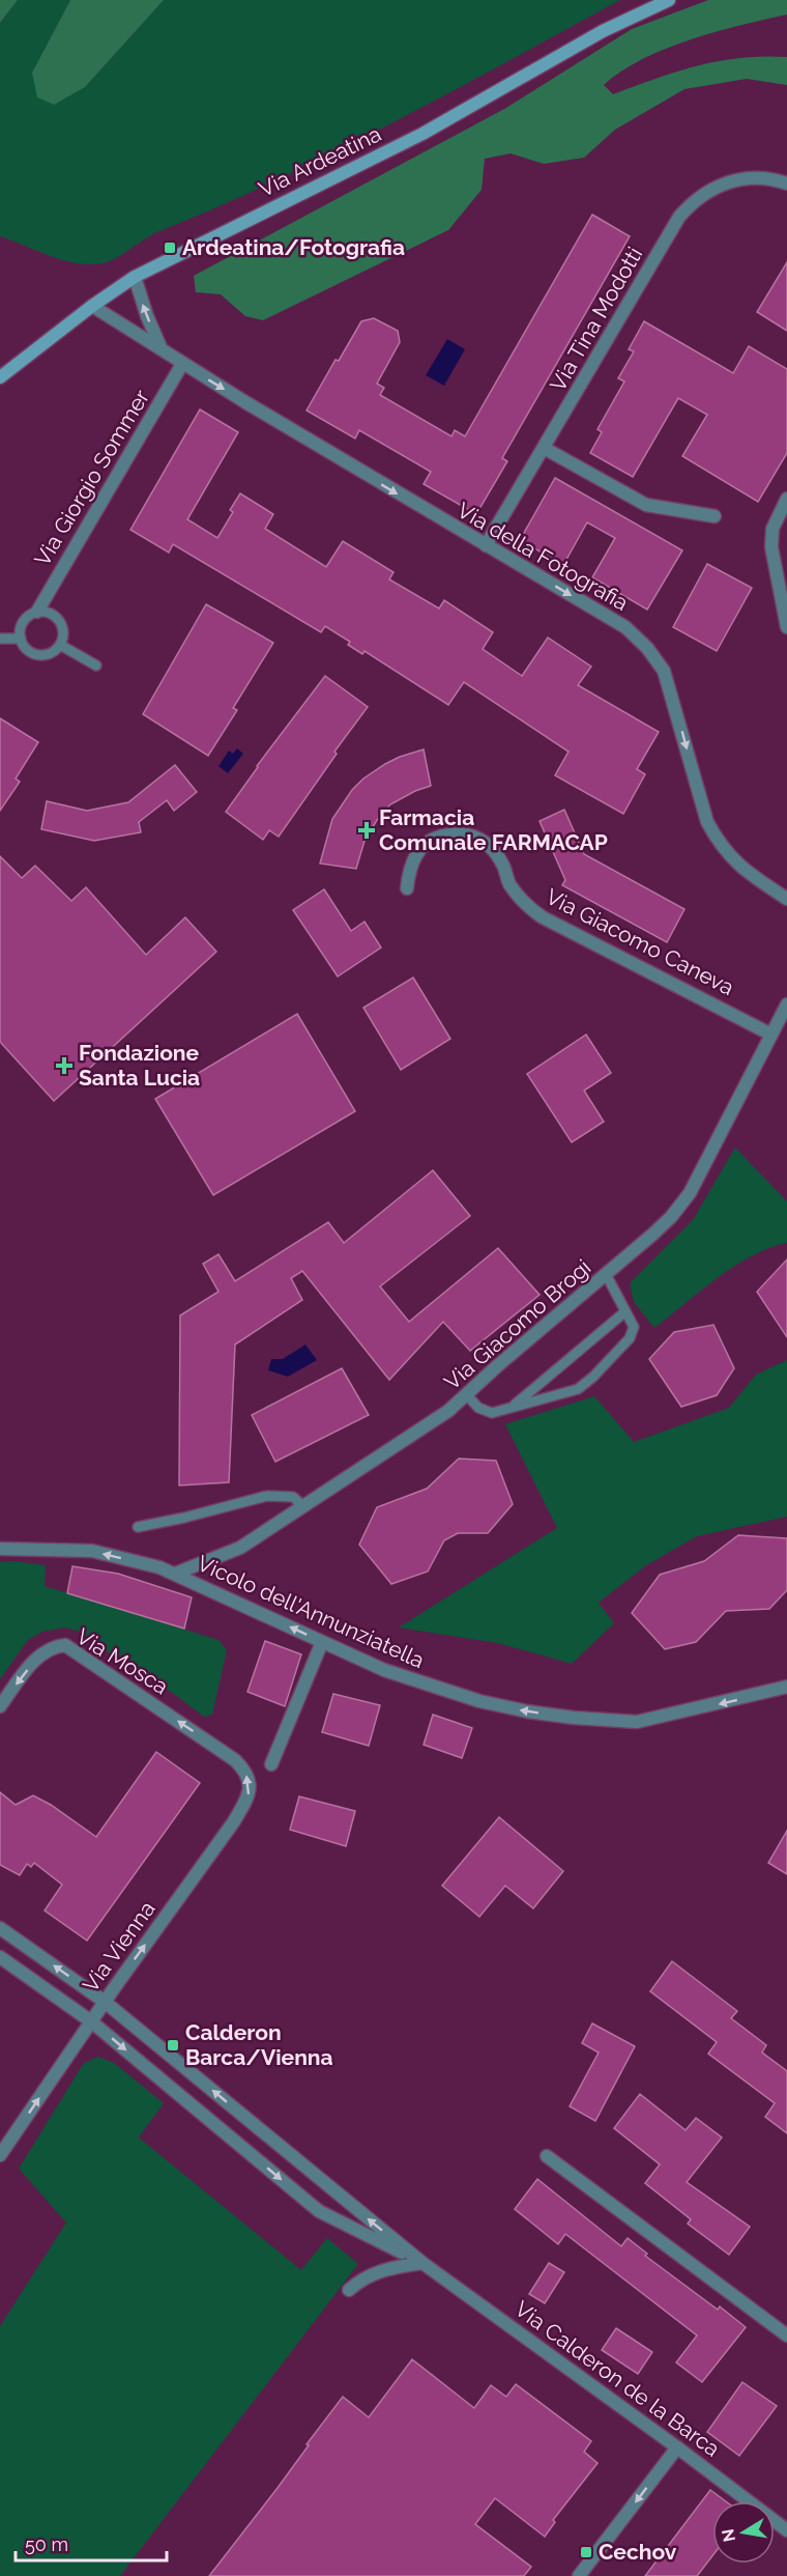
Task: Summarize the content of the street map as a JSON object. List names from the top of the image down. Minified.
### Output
{"streets":{"main road":["Via Ardeatina"],"street":["Via Tina Modotti","Via Giorgio Sommer","Via della Fotografia","Via Giacomo Caneva","Via Giacomo Brogi","Vicolo dell'Annunziatella","Via Mosca","Via Vienna","Via Calderon de la Barca"]},"crossings":[["Via Ardeatina","Via della Fotografia"],["Via Tina Modotti","Via della Fotografia"],["Via Giorgio Sommer","Via della Fotografia"],["Via Giacomo Caneva","Via Giacomo Brogi"],["Via Giacomo Brogi","Vicolo dell'Annunziatella"],["Via Mosca","Via Vienna"],["Via Vienna","Via Calderon de la Barca"]],"one_way":["Via della Fotografia","Vicolo dell'Annunziatella","Via Mosca","Via Vienna"],"places":{"transit":["Ardeatina/Fotografia","Calderon Barca/Vienna","Cechov"],"health":["Farmacia Comunale FARMACAP","Fondazione Santa Lucia"]},"scale_bar":"50 m","north":"left"}
